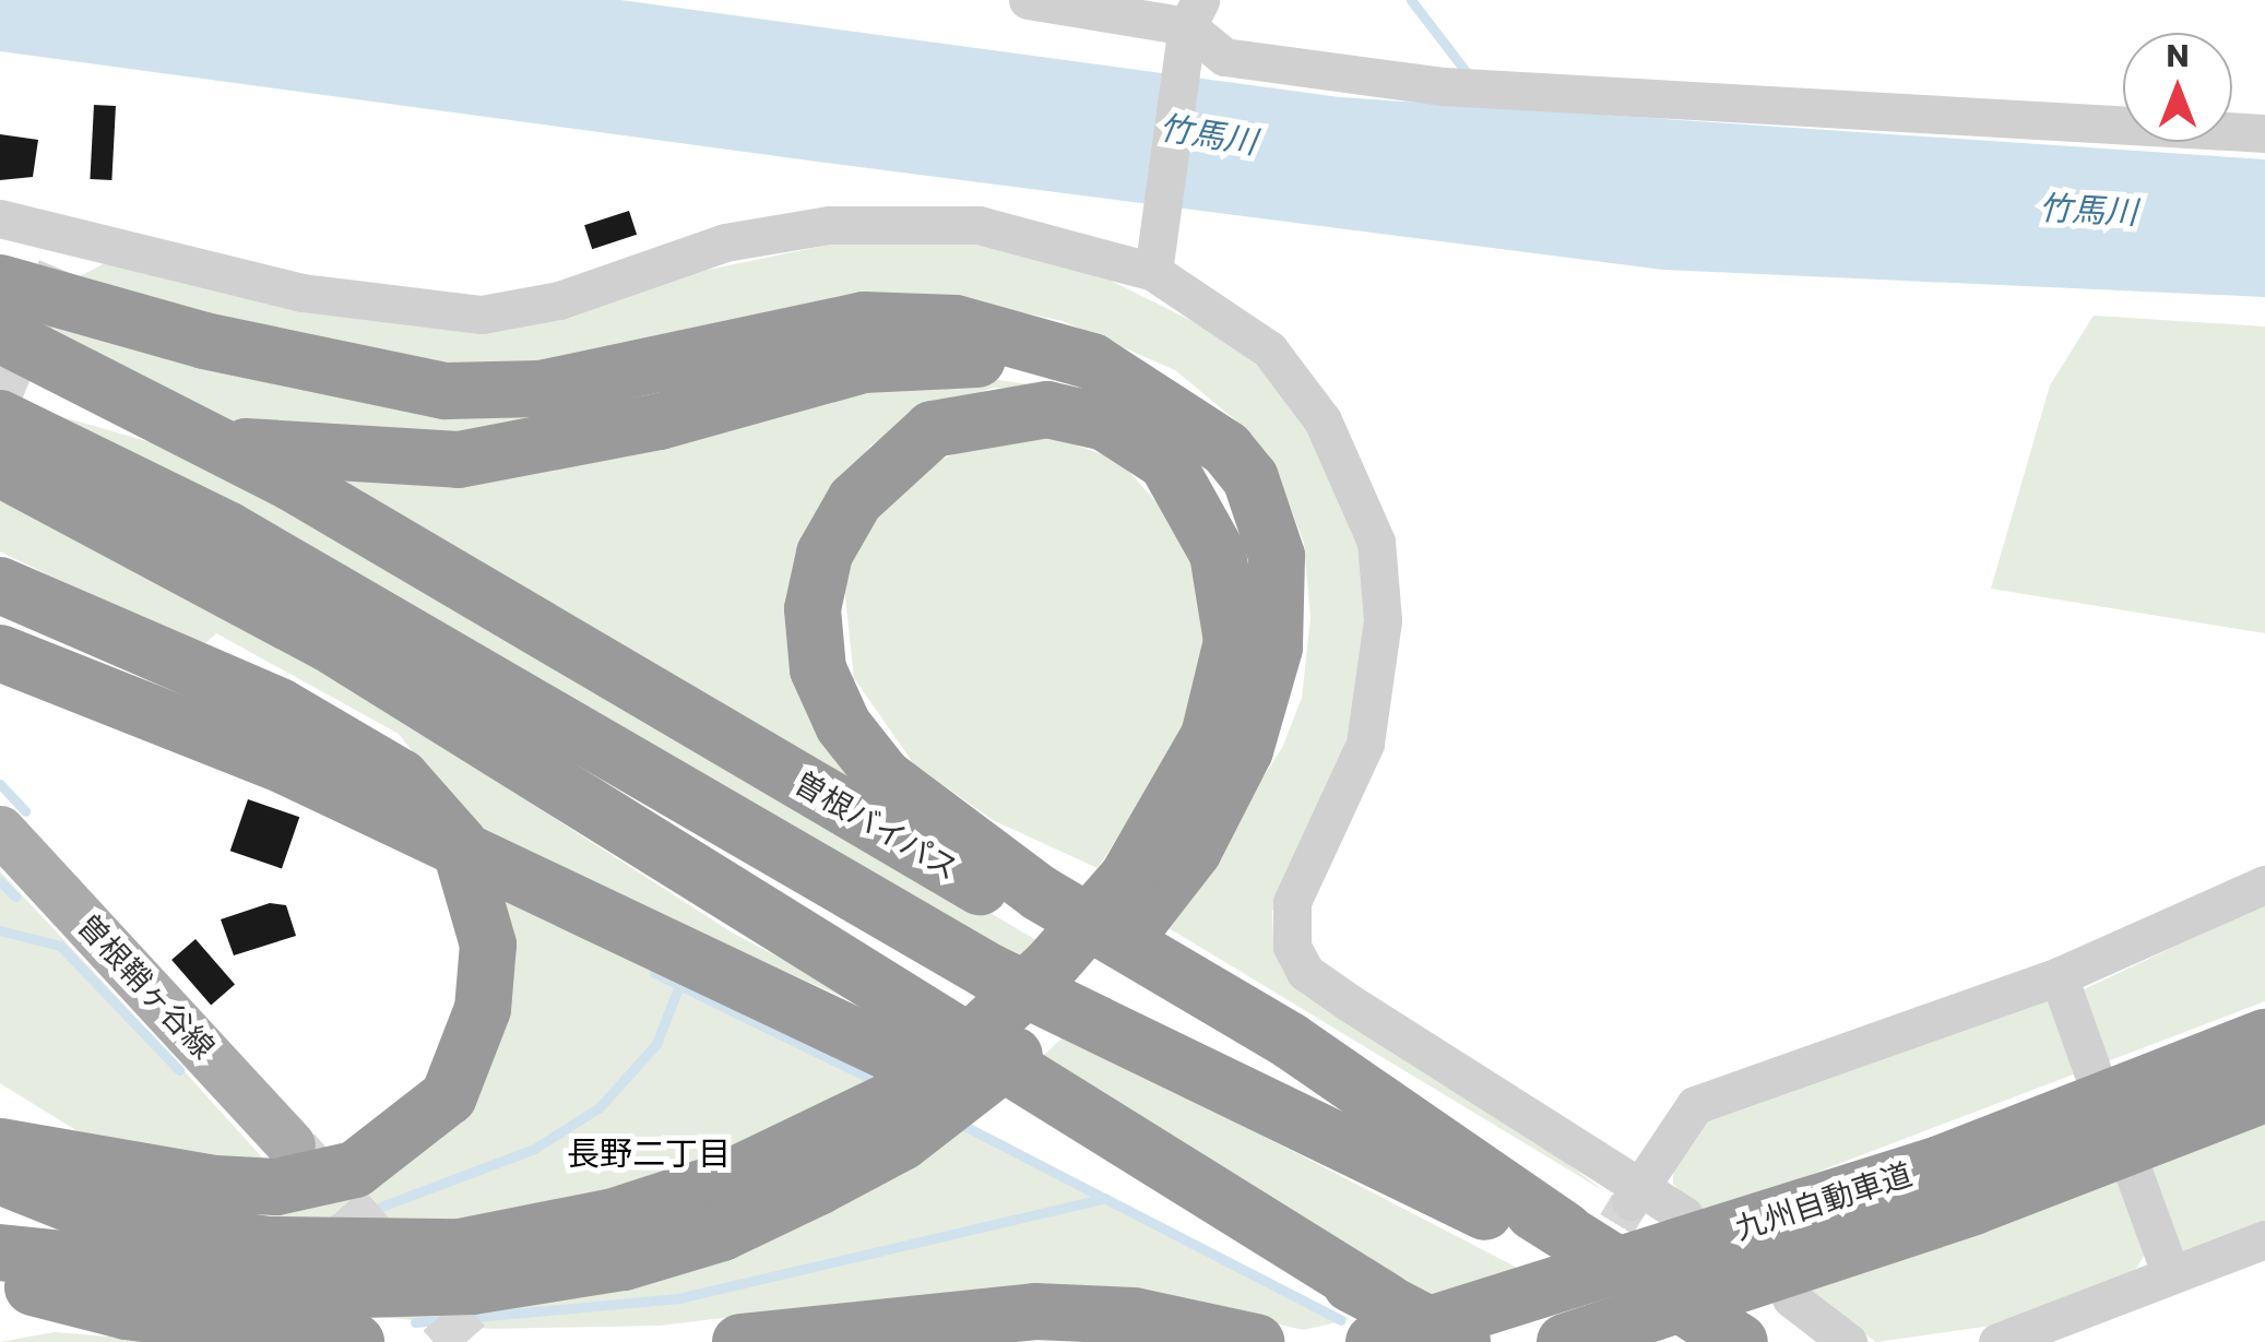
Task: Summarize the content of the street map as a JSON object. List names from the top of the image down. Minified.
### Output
{"streets":{"highway":["曽根バイパス","九州自動車道"],"main road":["曽根鞘ヶ谷線"]},"districts":["長野二丁目"],"water":["竹馬川"],"north":"top"}
